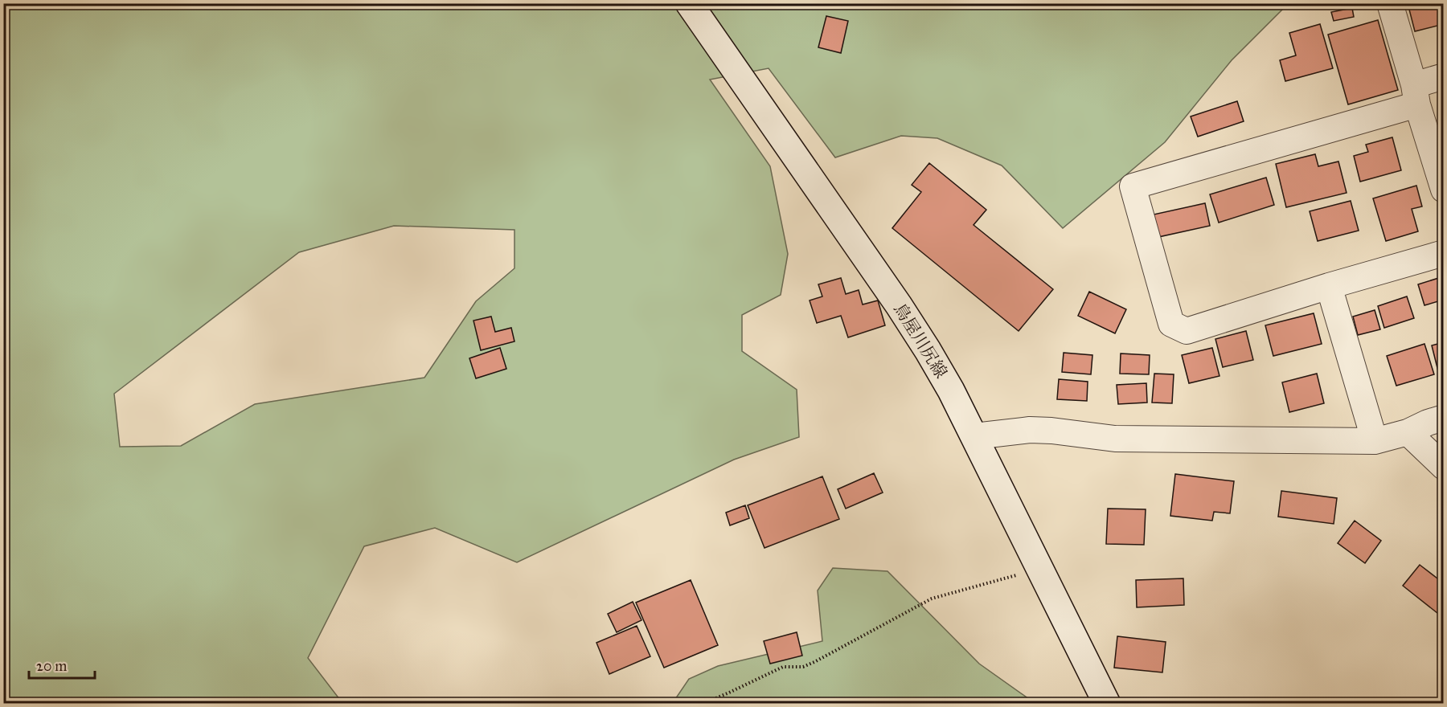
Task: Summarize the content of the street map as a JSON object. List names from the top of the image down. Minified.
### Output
{"streets":{"main road":["鳥屋川尻線"]},"scale_bar":"20 m"}
